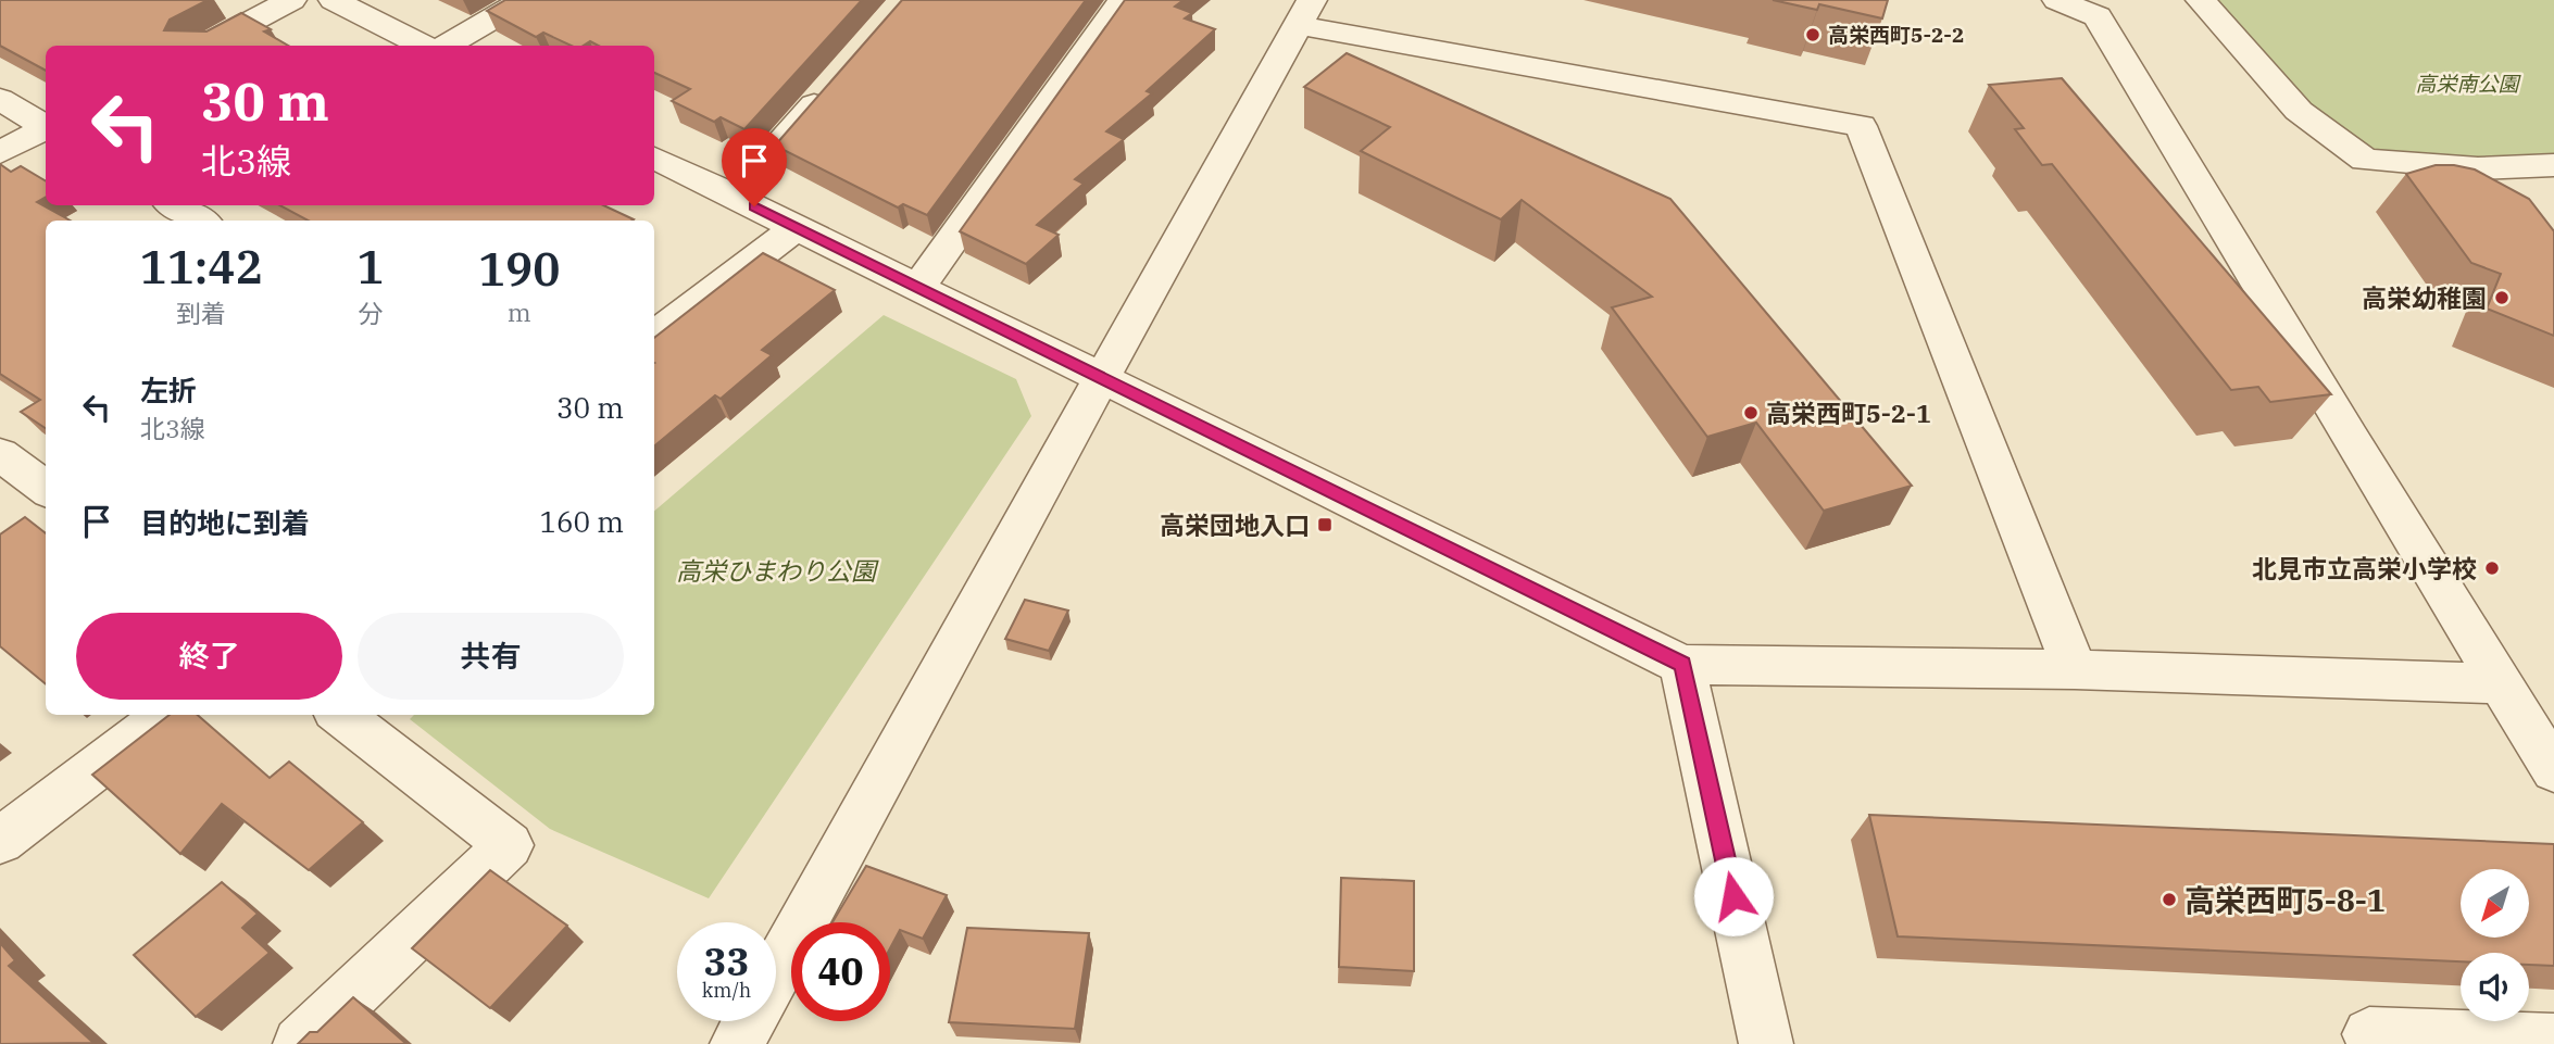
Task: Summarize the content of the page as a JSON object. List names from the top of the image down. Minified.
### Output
{"parks":["高栄南公園","高栄ひまわり公園"],"places":{"other":["高栄西町5-2-2","高栄幼稚園","高栄西町5-2-1","北見市立高栄小学校","高栄西町5-8-1"],"transit":["高栄団地入口"]},"north":"bottom left","page":{"turn":["30 m","北3線"],"eta":["11:42","到着","1","分","190","m"],"list":[{"name":"左折","note":"北3線","value":"30 m"},{"name":"目的地に到着","value":"160 m"}],"buttons":["終了","共有"],"speed":"33 km/h","limit":"40"}}
